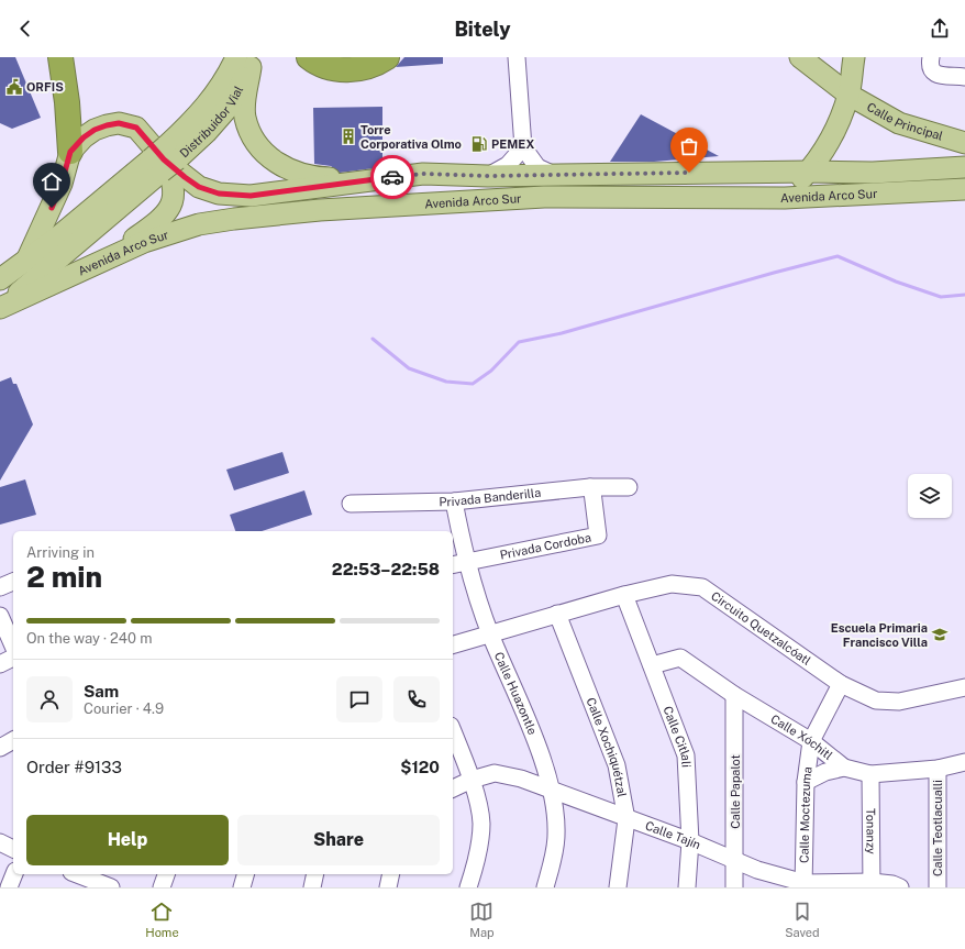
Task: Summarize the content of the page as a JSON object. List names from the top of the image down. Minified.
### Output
{"streets":{"main road":["Distribuidor Vial","Calle Principal","Avenida Arco Sur"],"street":["Privada Banderilla","Privada Cordoba","Circuito Quetzalcóatl","Calle Huazontle","Calle Citlali","Calle Xóchitl","Calle Xochiquétzal","Calle Papalot","Calle Moctezuma","Calle Teotlacualli","Tonanzy","Calle Tajín"]},"crossings":[["Distribuidor Vial","Avenida Arco Sur"],["Privada Banderilla","Privada Cordoba"],["Privada Banderilla","Calle Huazontle"],["Privada Cordoba","Calle Huazontle"],["Circuito Quetzalcóatl","Calle Huazontle"],["Circuito Quetzalcóatl","Calle Citlali"],["Circuito Quetzalcóatl","Calle Xochiquétzal"],["Circuito Quetzalcóatl","Calle Moctezuma"],["Calle Huazontle","Calle Tajín"],["Calle Citlali","Calle Xóchitl"],["Calle Citlali","Calle Tajín"],["Calle Xóchitl","Calle Papalot"],["Calle Xóchitl","Calle Moctezuma"],["Calle Xóchitl","Calle Teotlacualli"],["Calle Xóchitl","Tonanzy"],["Calle Xochiquétzal","Calle Tajín"],["Calle Papalot","Calle Tajín"],["Calle Moctezuma","Calle Tajín"],["Tonanzy","Calle Tajín"]],"places":{"public building":["ORFIS"],"building":["Torre Corporativa Olmo"],"fuel station":["PEMEX"],"school or university":["Escuela Primaria Francisco Villa"]},"page":{"header":"Bitely","heading":["2 min","Arriving in","22:53–22:58"],"panel":["Sam","Courier · 4.9","Order #9133","$120"],"bar":"On the way · 240 m","buttons":["Help","Share"],"tabs":["Home","Map","Saved"]}}
